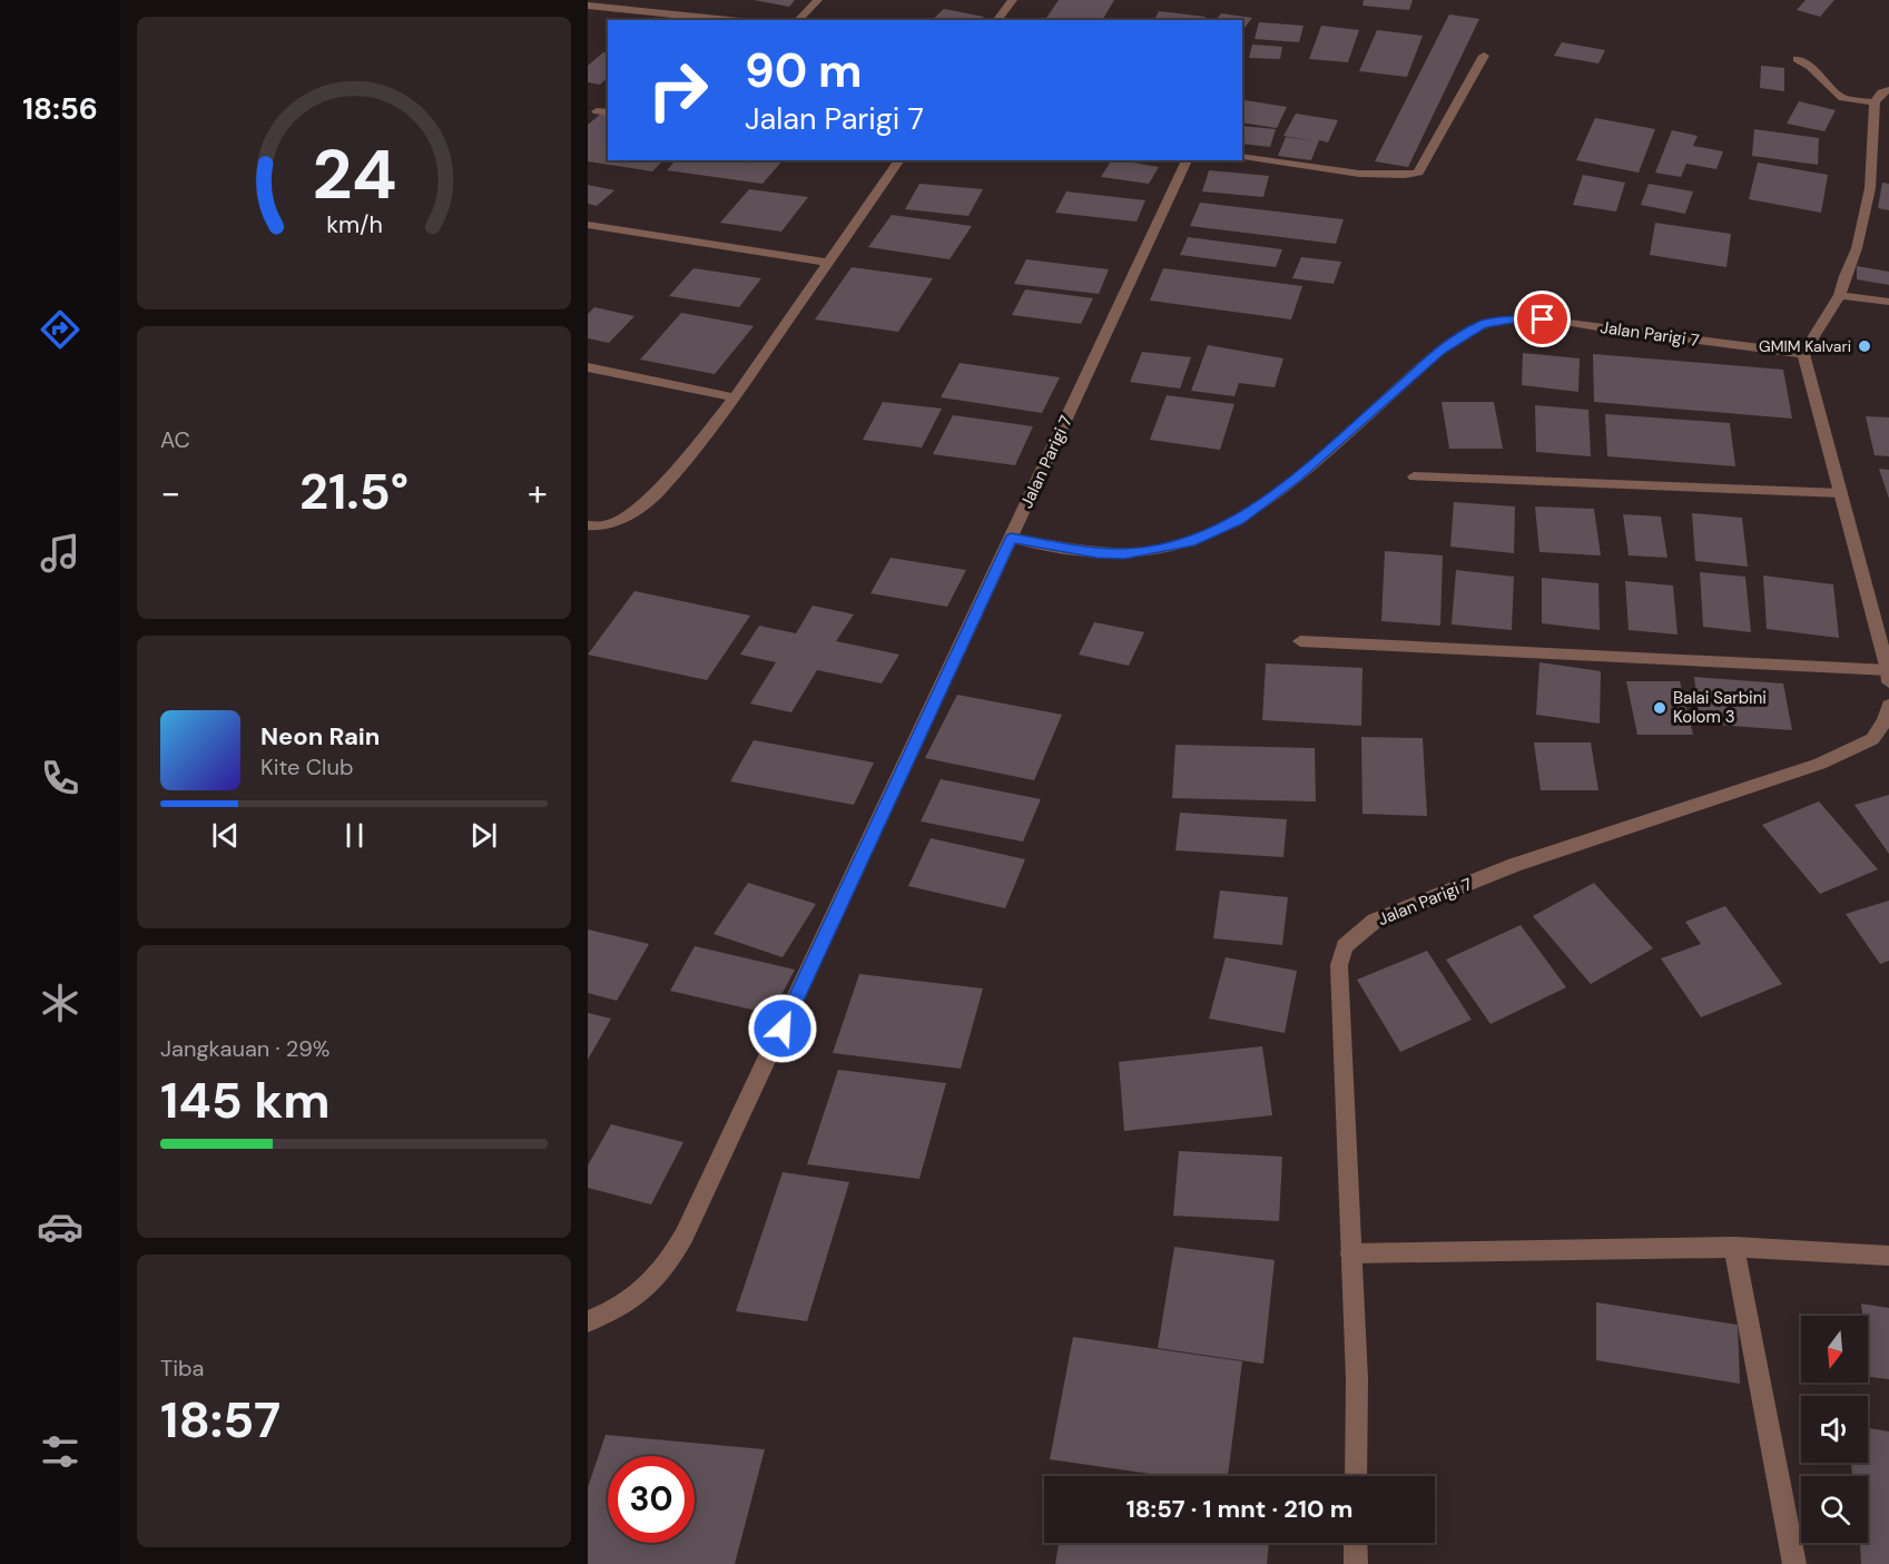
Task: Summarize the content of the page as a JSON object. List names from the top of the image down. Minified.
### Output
{"streets":{"street":["Jalan Parigi 7"]},"places":["GMIM Kalvari","Balai Sarbini Kolom 3"],"north":"bottom","page":{"tabs":"18:56","turn":["90 m","Jalan Parigi 7"],"tile":["AC",["Jangkauan · 29%","145 km"],["Tiba","18:57"]],"heat":["−","21.5°","+"],"song":["Neon Rain","Kite Club"],"limit":"30","trip":"18:57 · 1 mnt · 210 m","gauge":["24","km/h"]}}
